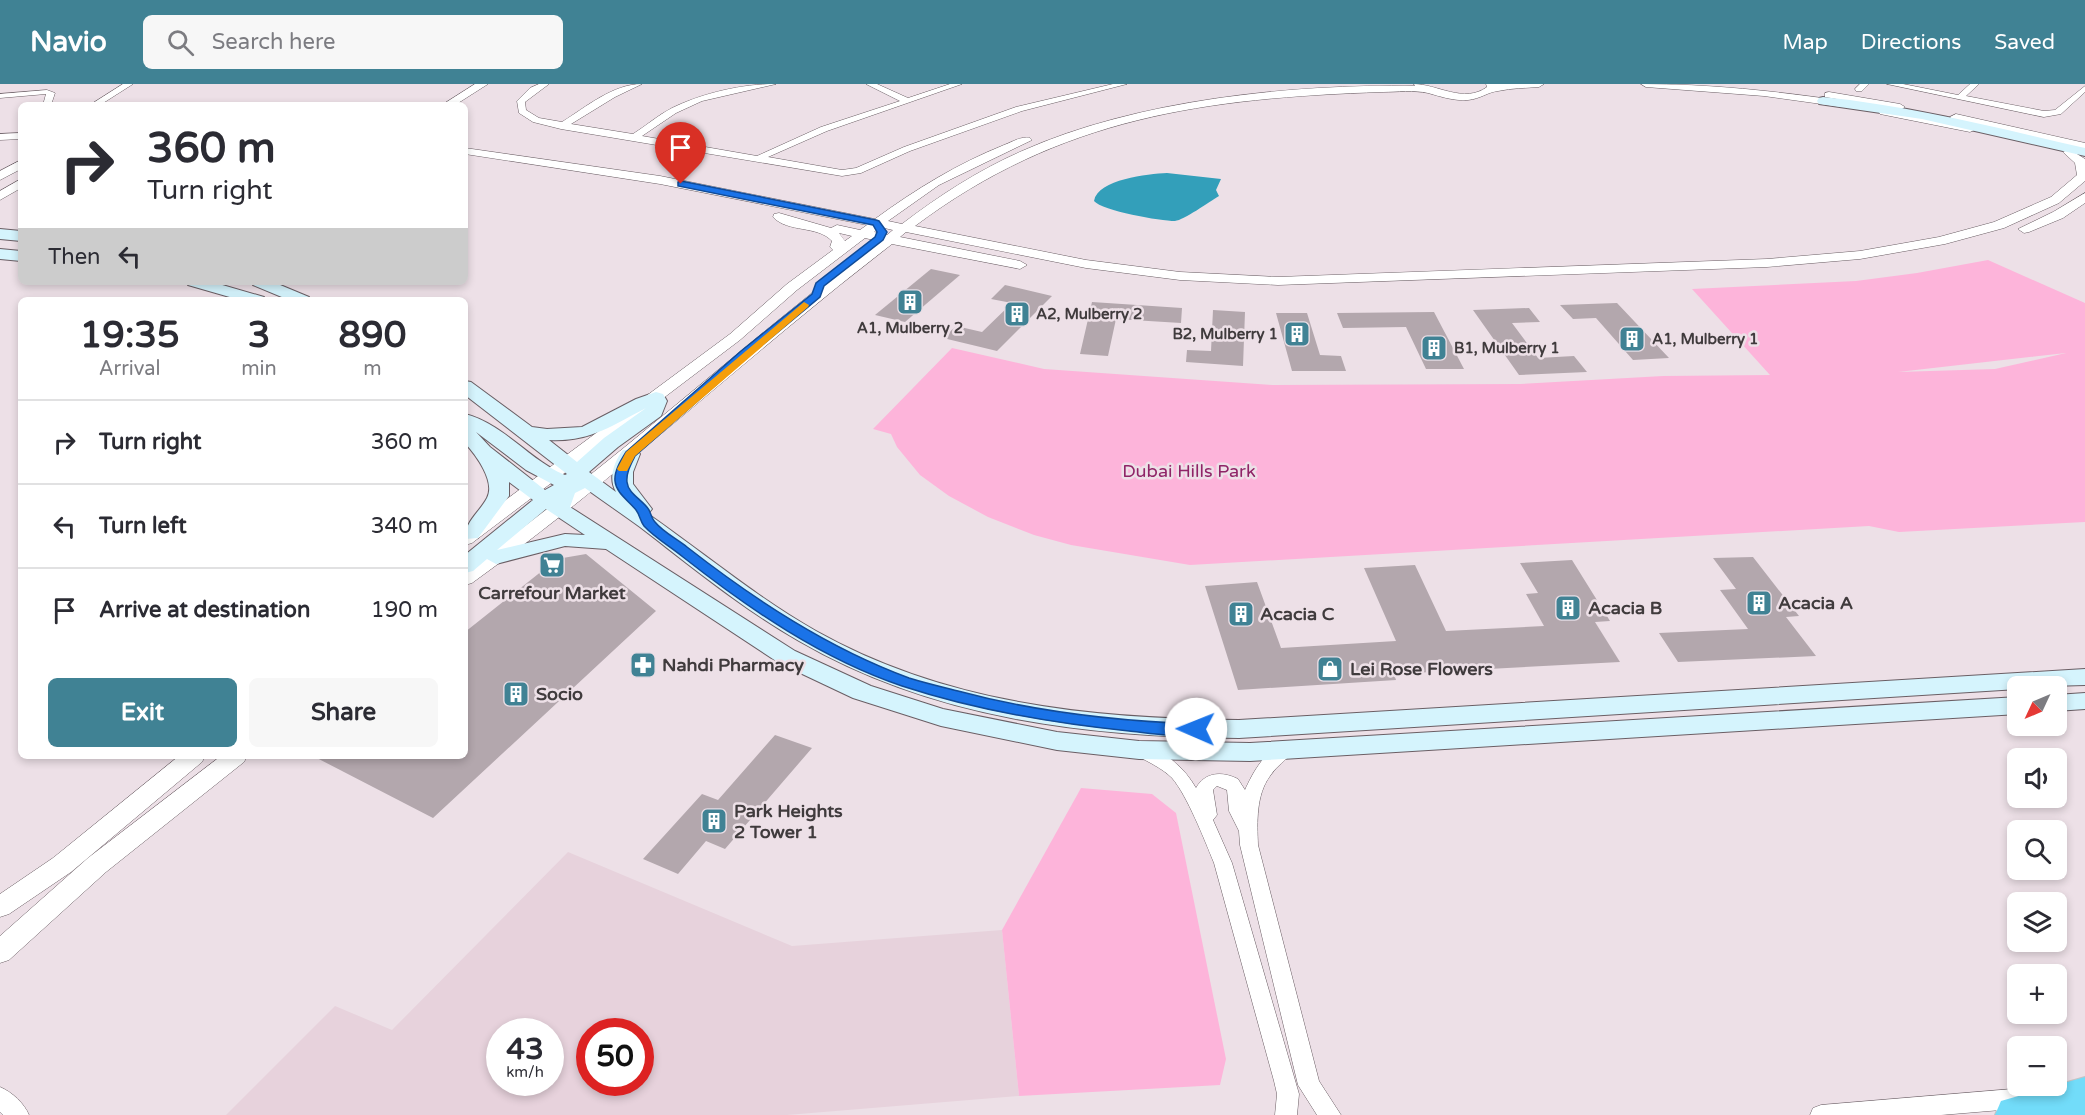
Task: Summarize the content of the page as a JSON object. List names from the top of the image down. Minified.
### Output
{"parks":["Dubai Hills Park"],"places":{"building":["A1, Mulberry 2","A2, Mulberry 2","B2, Mulberry 1","A1, Mulberry 1","B1, Mulberry 1","Acacia A","Acacia B","Acacia C","Socio","Park Heights 2 Tower 1"],"supermarket":["Carrefour Market"],"pharmacy":["Nahdi Pharmacy"],"shop":["Lei Rose Flowers"]},"north":"bottom left","page":{"header":"Navio","search":"Search here","nav":["Map","Directions","Saved"],"turn":["360 m","Turn right"],"then":"Then","eta":["19:35","Arrival","3","min","890","m"],"list":[{"name":"Turn right","value":"360 m"},{"name":"Turn left","value":"340 m"},{"name":"Arrive at destination","value":"190 m"}],"buttons":["Exit","Share"],"map_buttons":["+","−"],"speed":"43 km/h","limit":"50"}}
